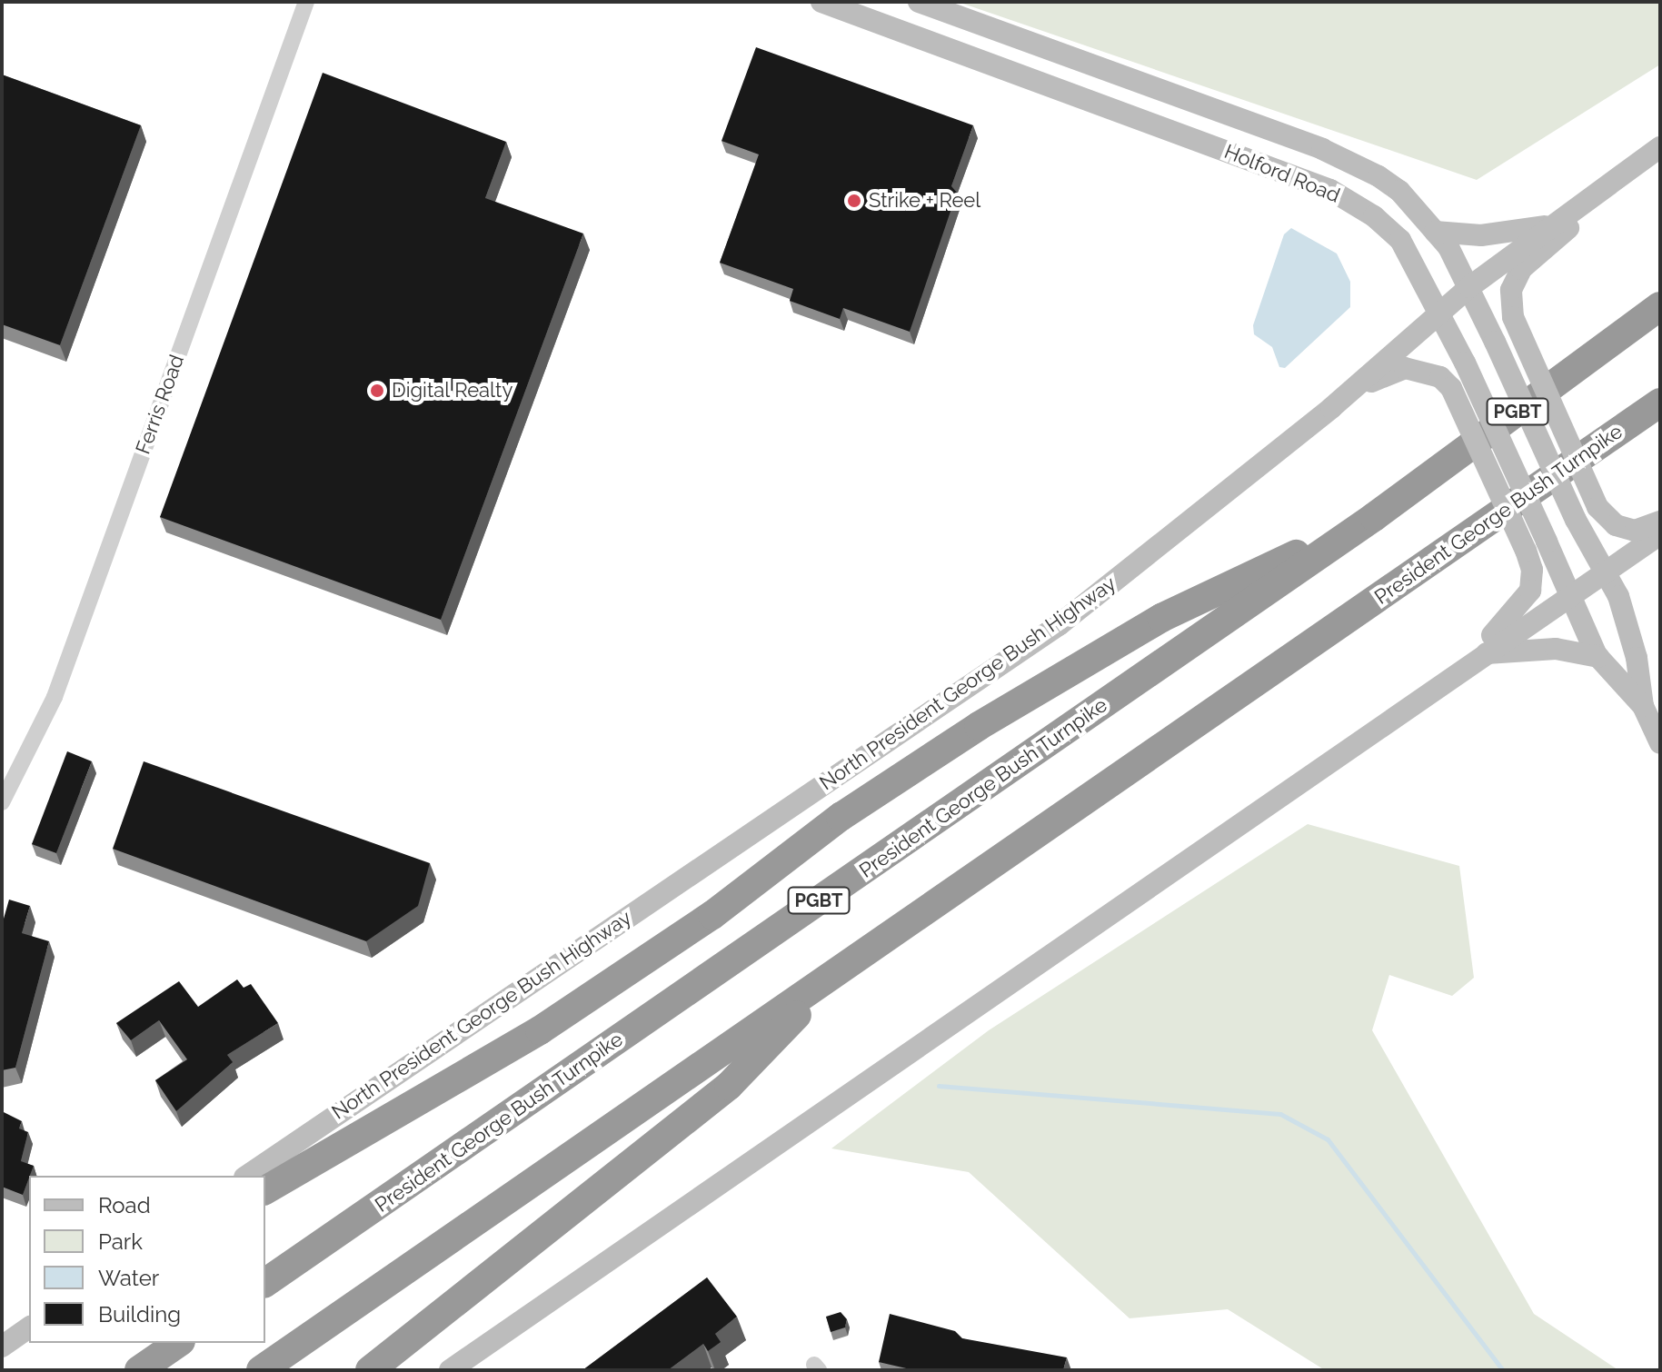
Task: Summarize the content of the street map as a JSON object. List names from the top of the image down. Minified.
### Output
{"streets":{"highway":["PGBT","President George Bush Turnpike"],"main road":["Holford Road","North President George Bush Highway"],"street":["Ferris Road"]},"crossings":[["Holford Road","North President George Bush Highway"]],"places":["Strike + Reel","Digital Realty"],"legend":["Road","Park","Water","Building"]}
